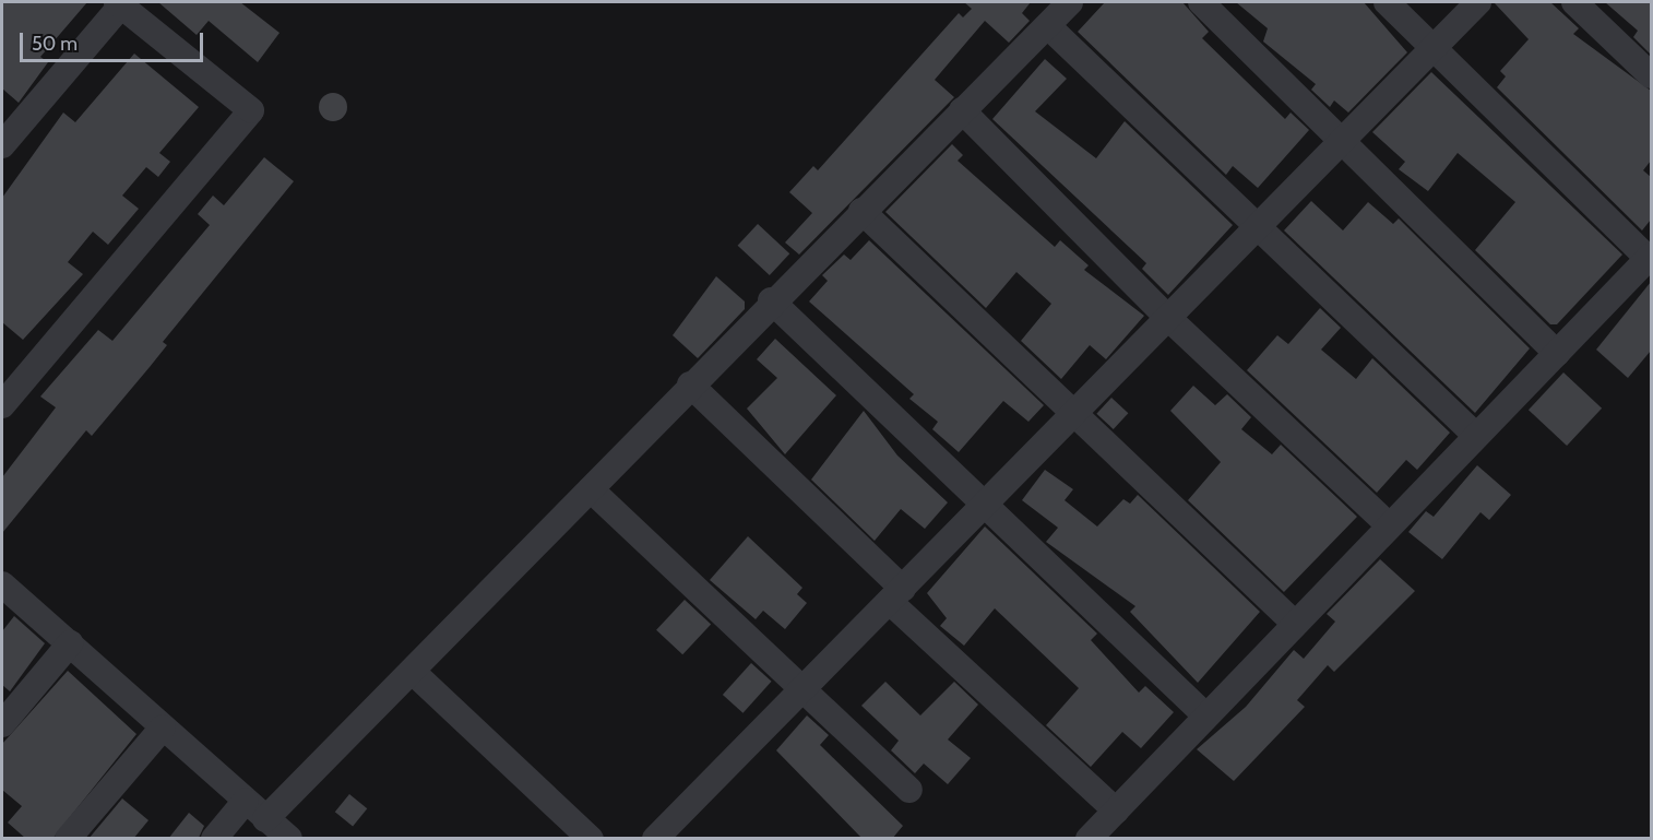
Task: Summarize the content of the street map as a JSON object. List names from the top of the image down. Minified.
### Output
{"scale_bar":"50 m"}
